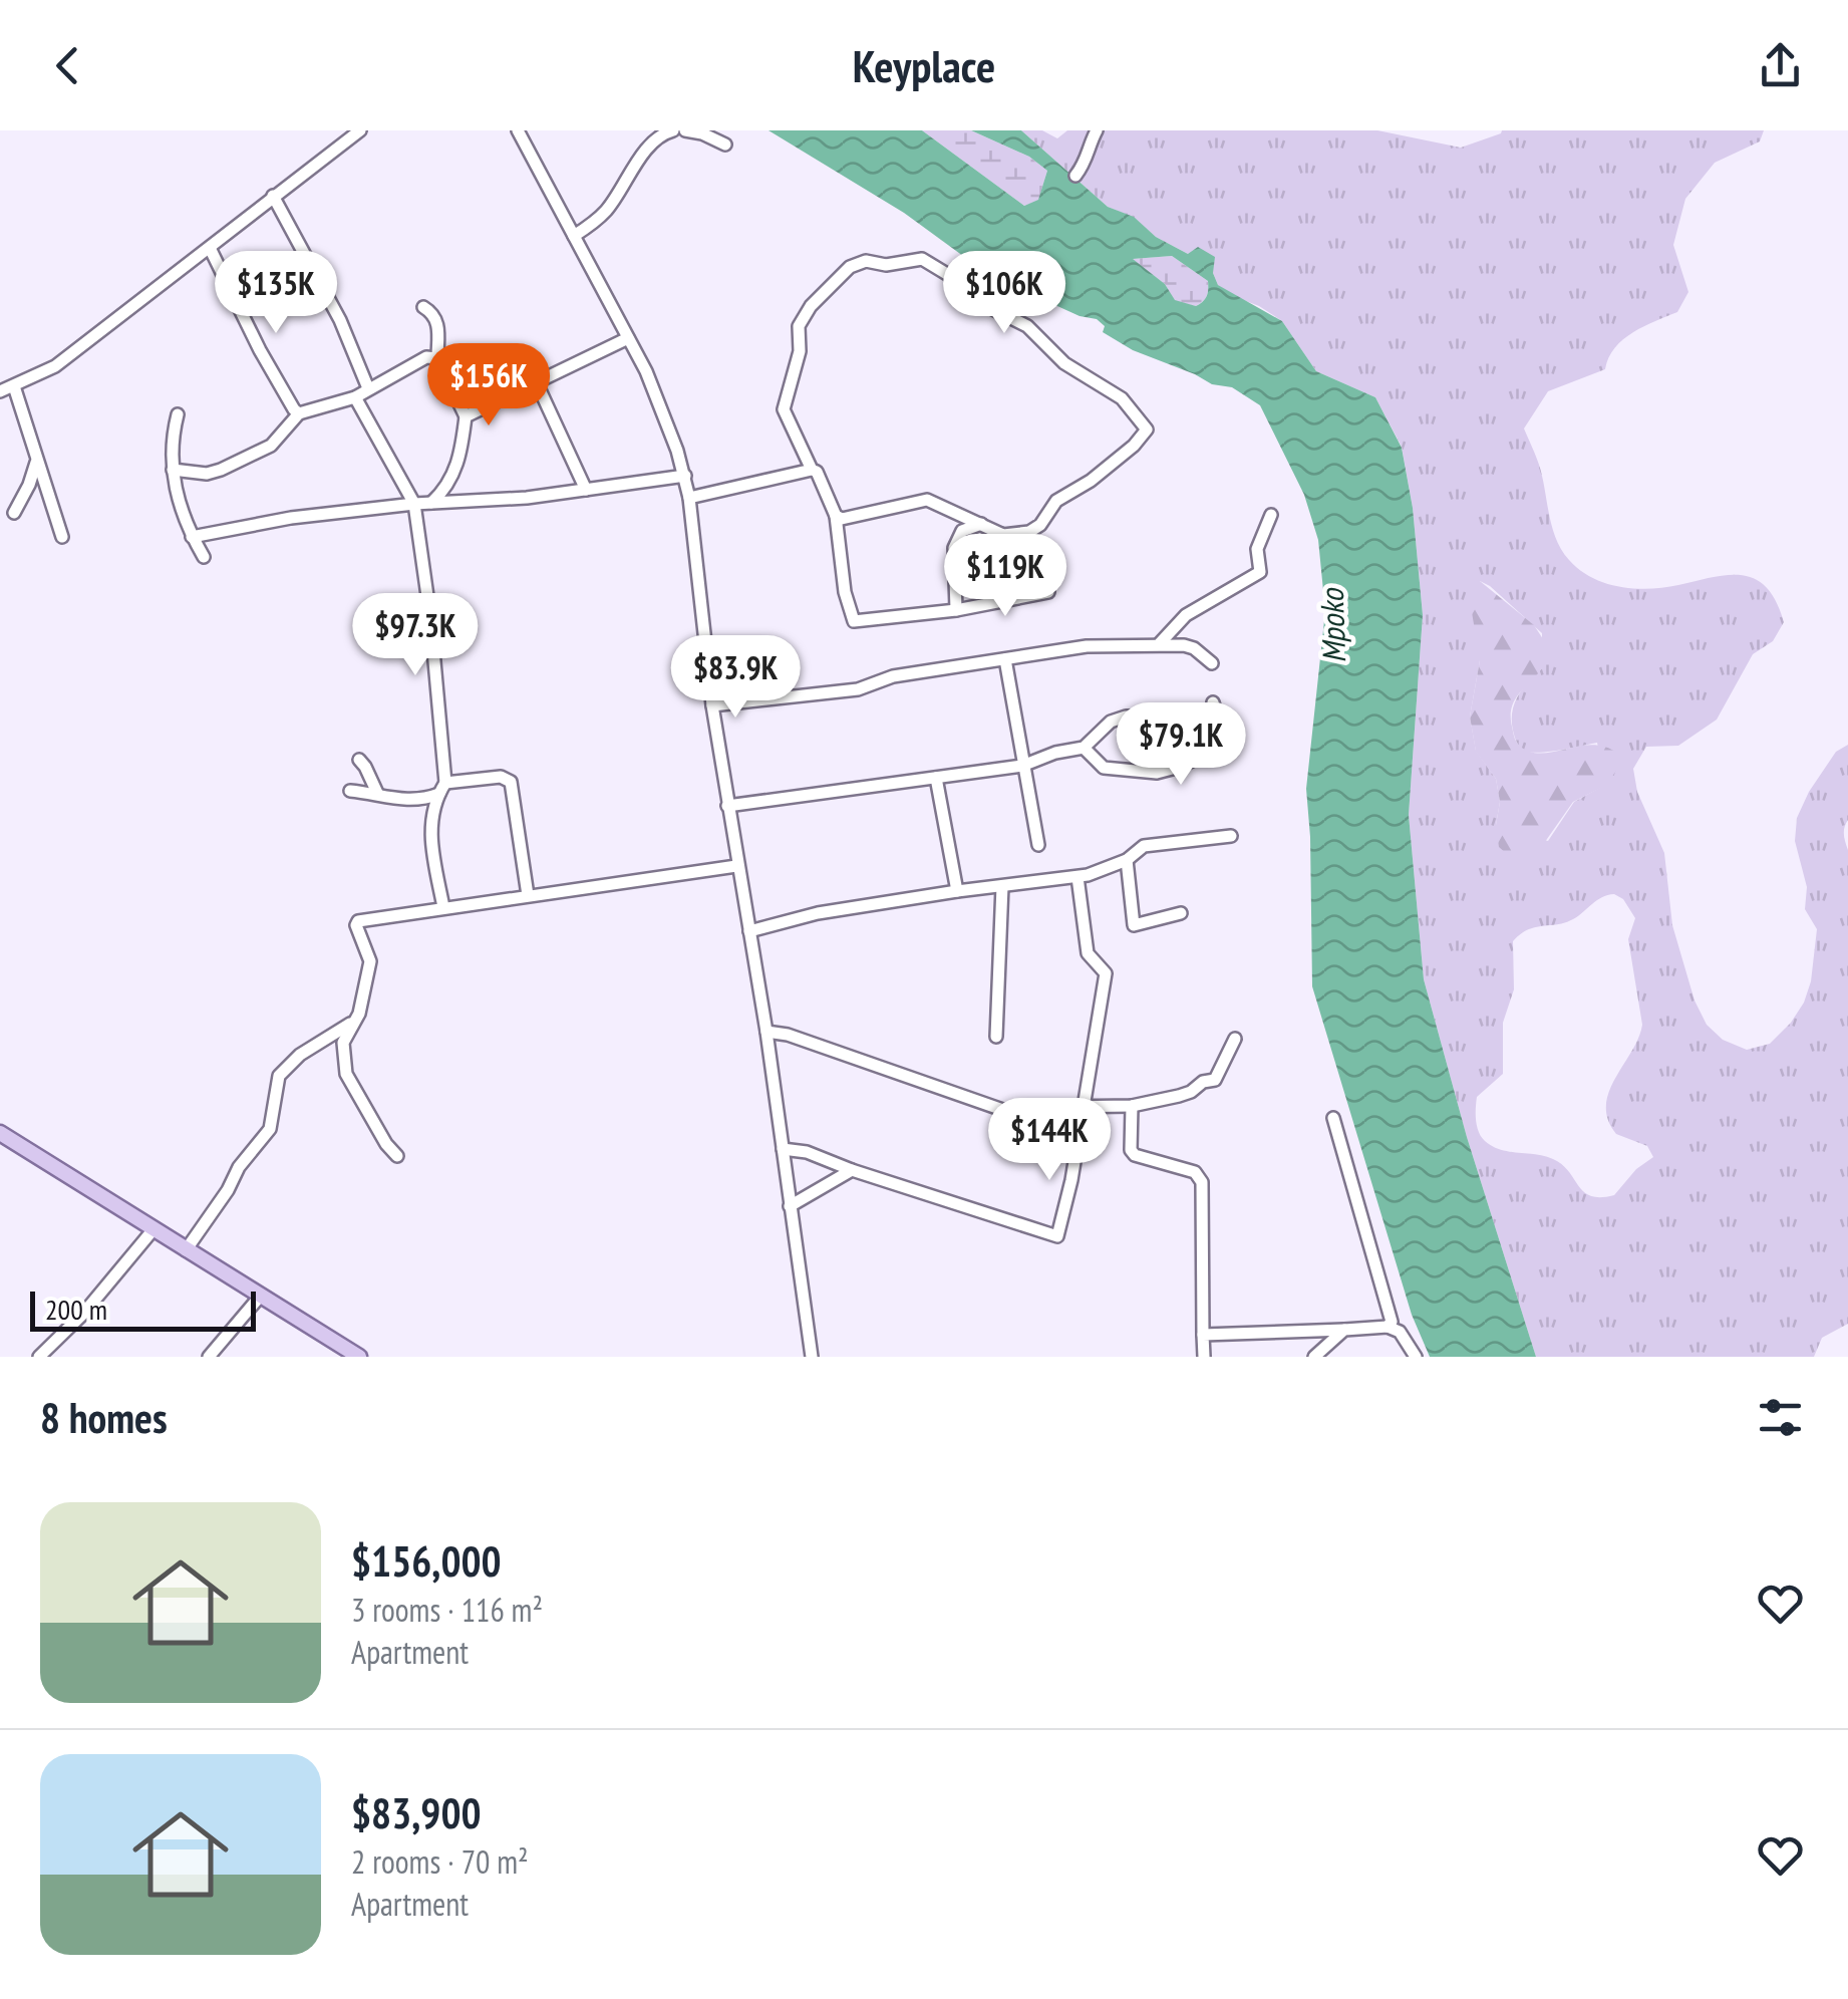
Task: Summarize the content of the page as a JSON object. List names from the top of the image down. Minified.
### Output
{"water":["Mpoko"],"scale_bar":"200 m","page":{"header":"Keyplace","price":["$135K","$106K","$156K","$119K","$97.3K","$83.9K","$79.1K","$144K"],"scale":"200 m","heading":"8 homes","list":[{"name":"$156,000","note":"3 rooms · 116 m² · Apartment"},{"name":"$83,900","note":"2 rooms · 70 m² · Apartment"}]}}
